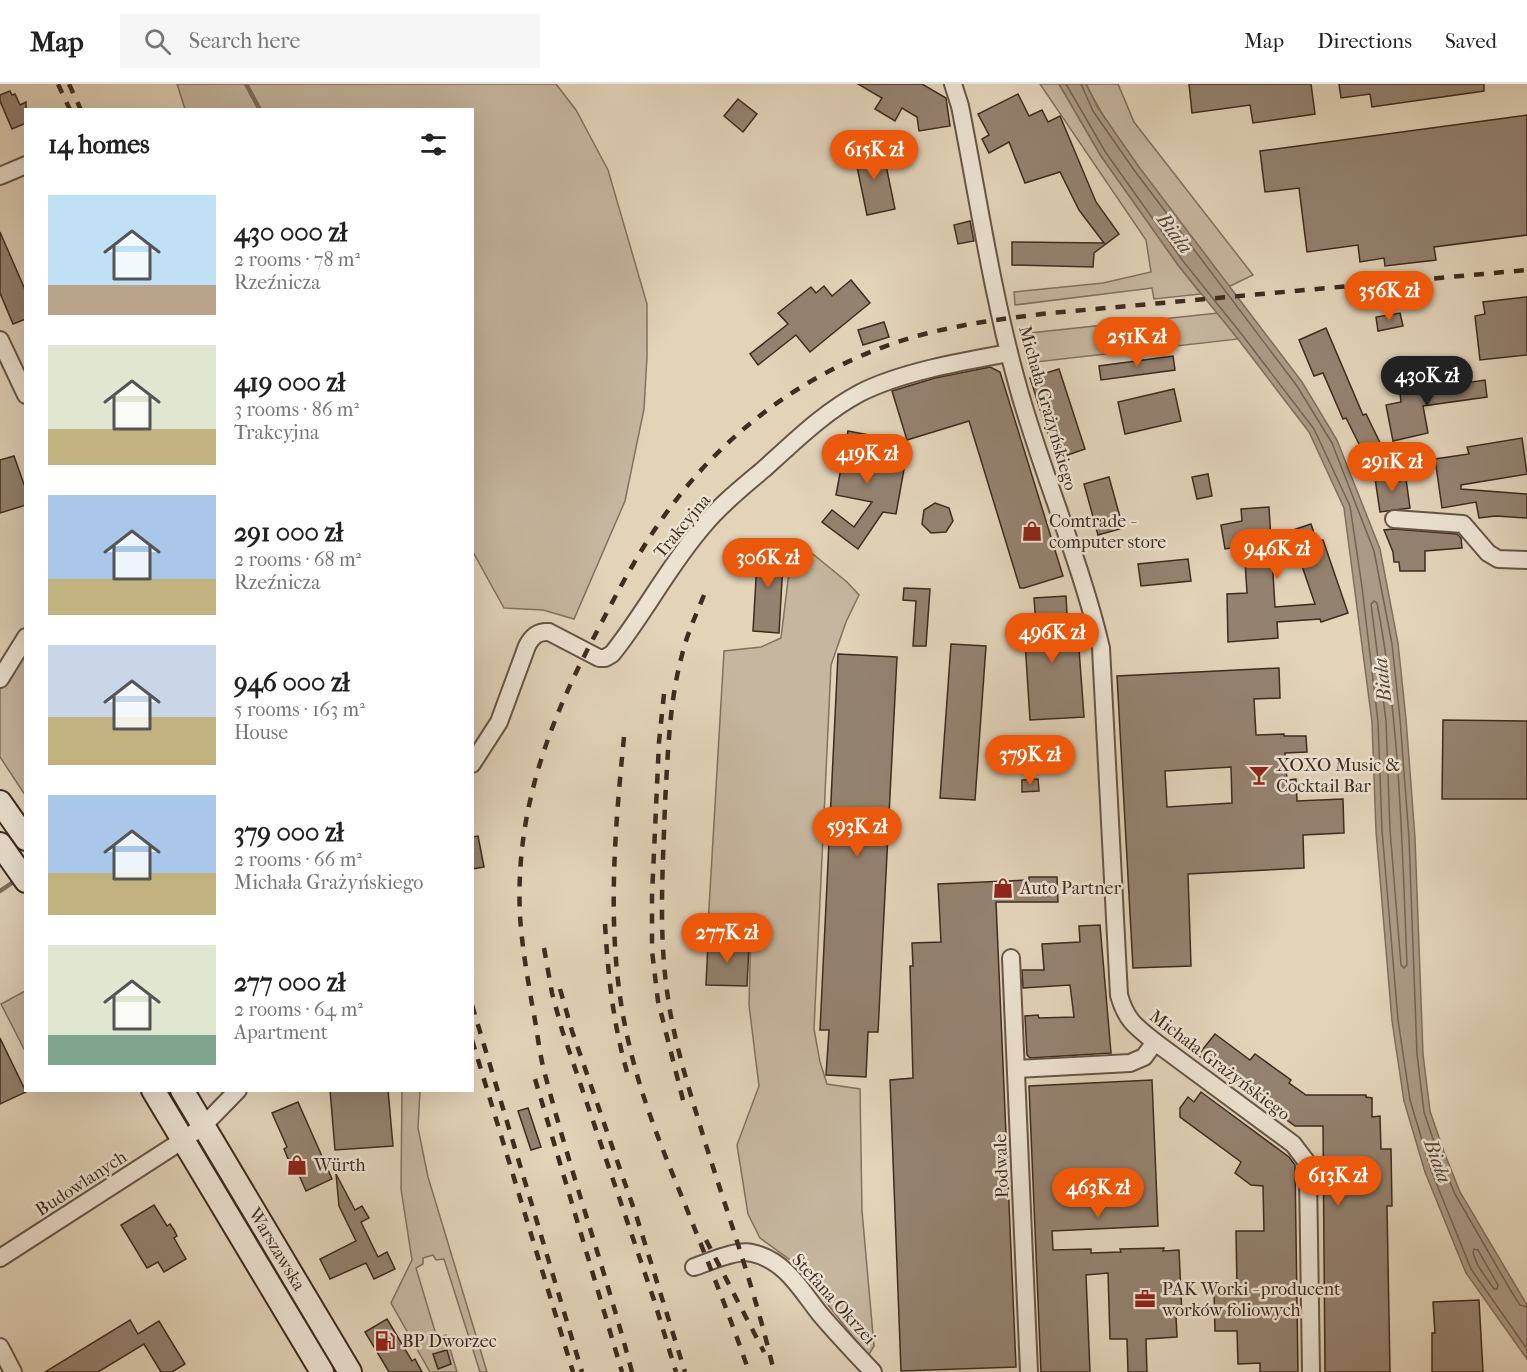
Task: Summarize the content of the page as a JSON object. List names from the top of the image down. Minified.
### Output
{"streets":{"main road":["Warszawska"],"street":["Michała Grażyńskiego","Trakcyjna","Podwale","Budowlanych","Stefana Okrzei"]},"crossings":[["Michała Grażyńskiego","Trakcyjna"],["Budowlanych","Warszawska"]],"water":["Biała"],"places":{"shop":["Comtrade - computer store","Auto Partner","Würth"],"bar":["XOXO Music & Cocktail Bar"],"office":["PAK Worki - producent worków foliowych"],"fuel station":["BP Dworzec"]},"page":{"header":"Map","search":"Search here","nav":["Map","Directions","Saved"],"heading":"14 homes","price":["615K zł","356K zł","251K zł","430K zł","419K zł","291K zł","946K zł","306K zł","496K zł","379K zł","593K zł","277K zł","613K zł","463K zł"],"list":[{"name":"430 000 zł","note":"2 rooms · 78 m² · Rzeźnicza"},{"name":"419 000 zł","note":"3 rooms · 86 m² · Trakcyjna"},{"name":"291 000 zł","note":"2 rooms · 68 m² · Rzeźnicza"},{"name":"946 000 zł","note":"5 rooms · 163 m² · House"},{"name":"379 000 zł","note":"2 rooms · 66 m² · Michała Grażyńskiego"},{"name":"277 000 zł","note":"2 rooms · 64 m² · Apartment"}]}}
